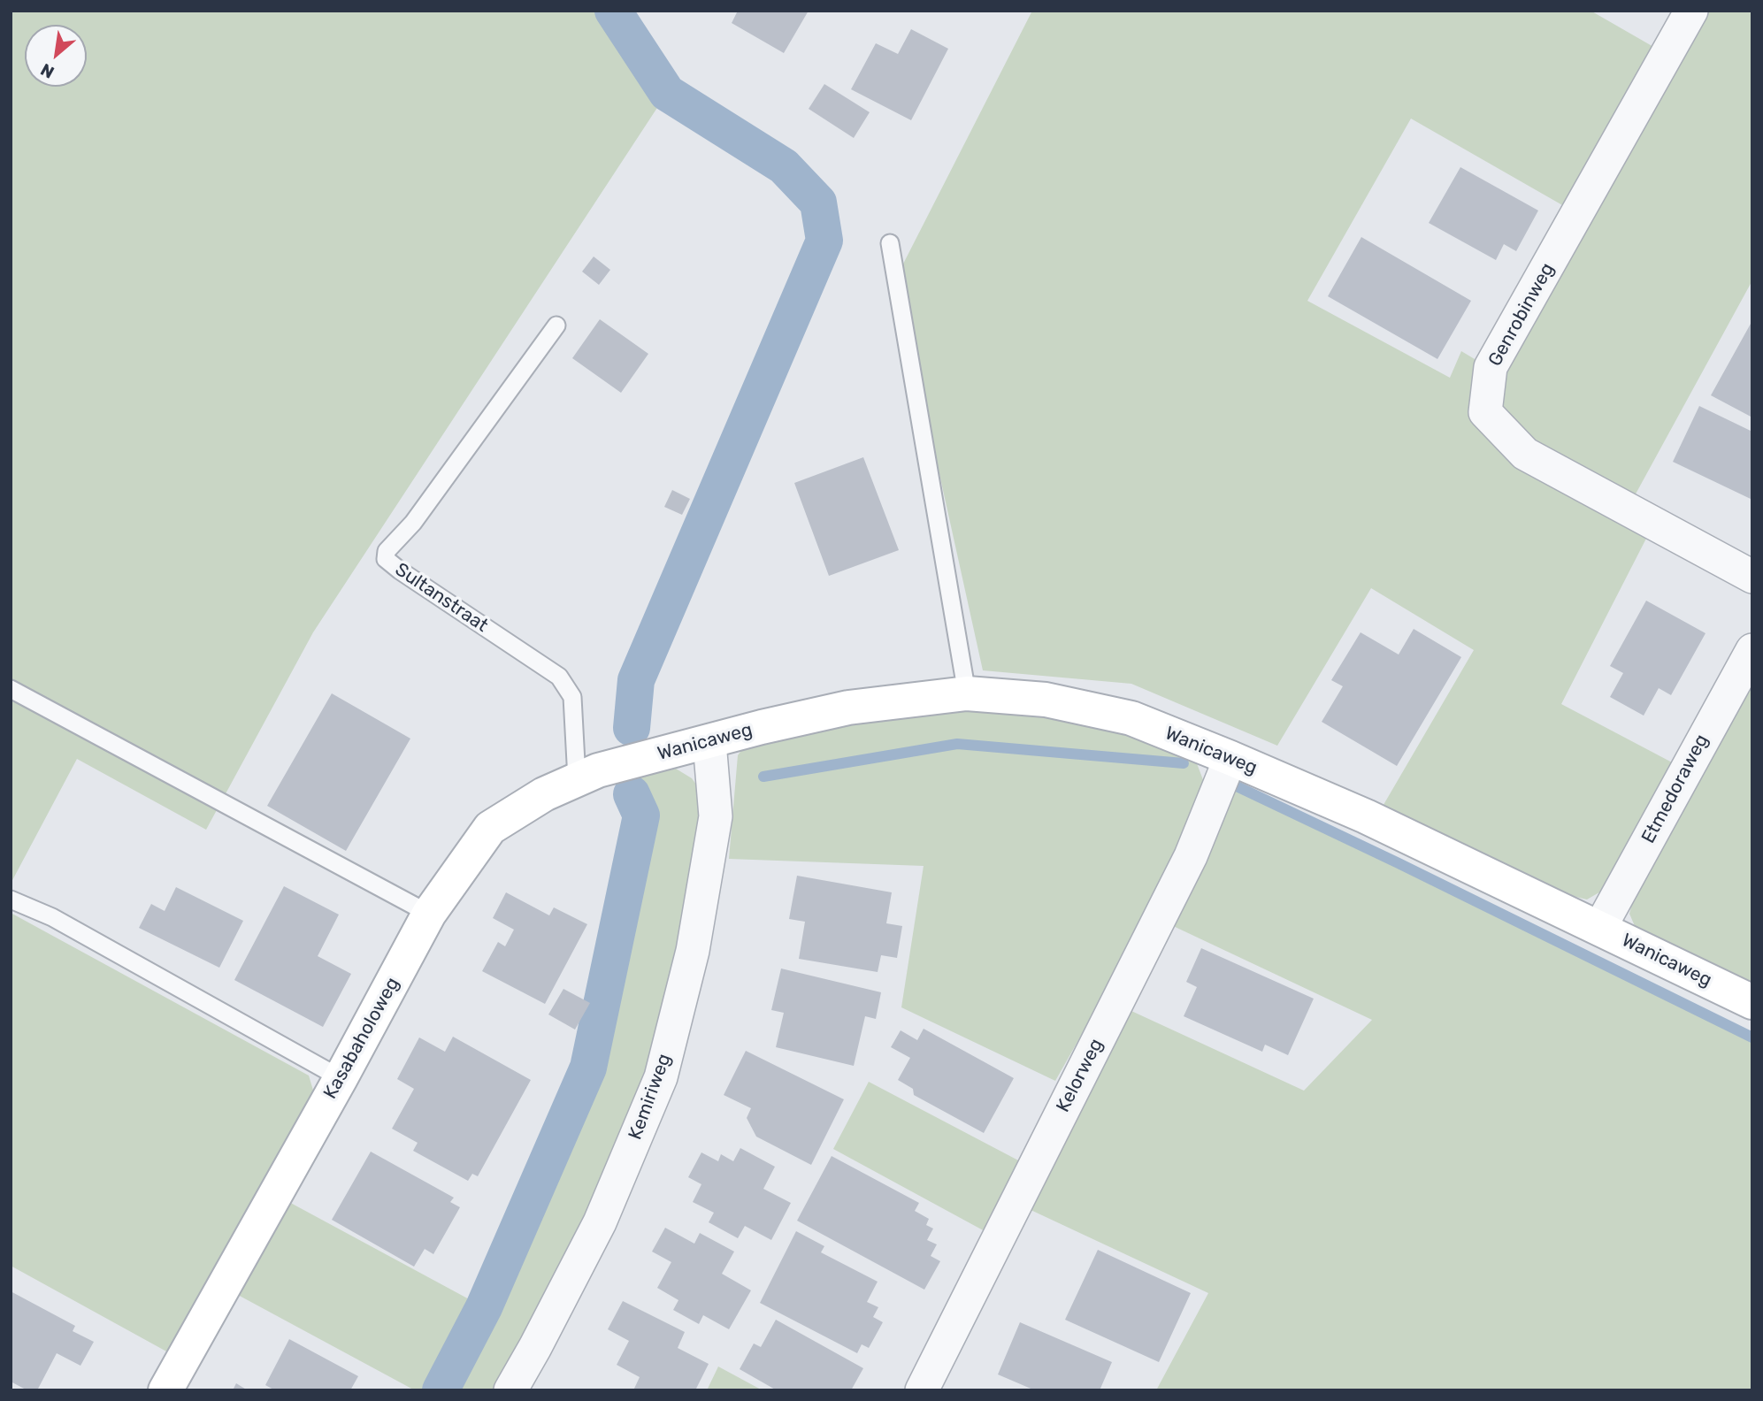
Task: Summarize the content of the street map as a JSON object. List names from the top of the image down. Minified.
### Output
{"streets":{"street":["Genrobinweg","Wanicaweg","Etmedoraweg","Kasabaholoweg","Kelorweg","Kemiriweg"],"lane":["Sultanstraat"]},"crossings":[["Sultanstraat","Kasabaholoweg"],["Wanicaweg","Etmedoraweg"],["Wanicaweg","Kasabaholoweg"],["Wanicaweg","Kelorweg"],["Wanicaweg","Kemiriweg"]],"north":"bottom left"}
